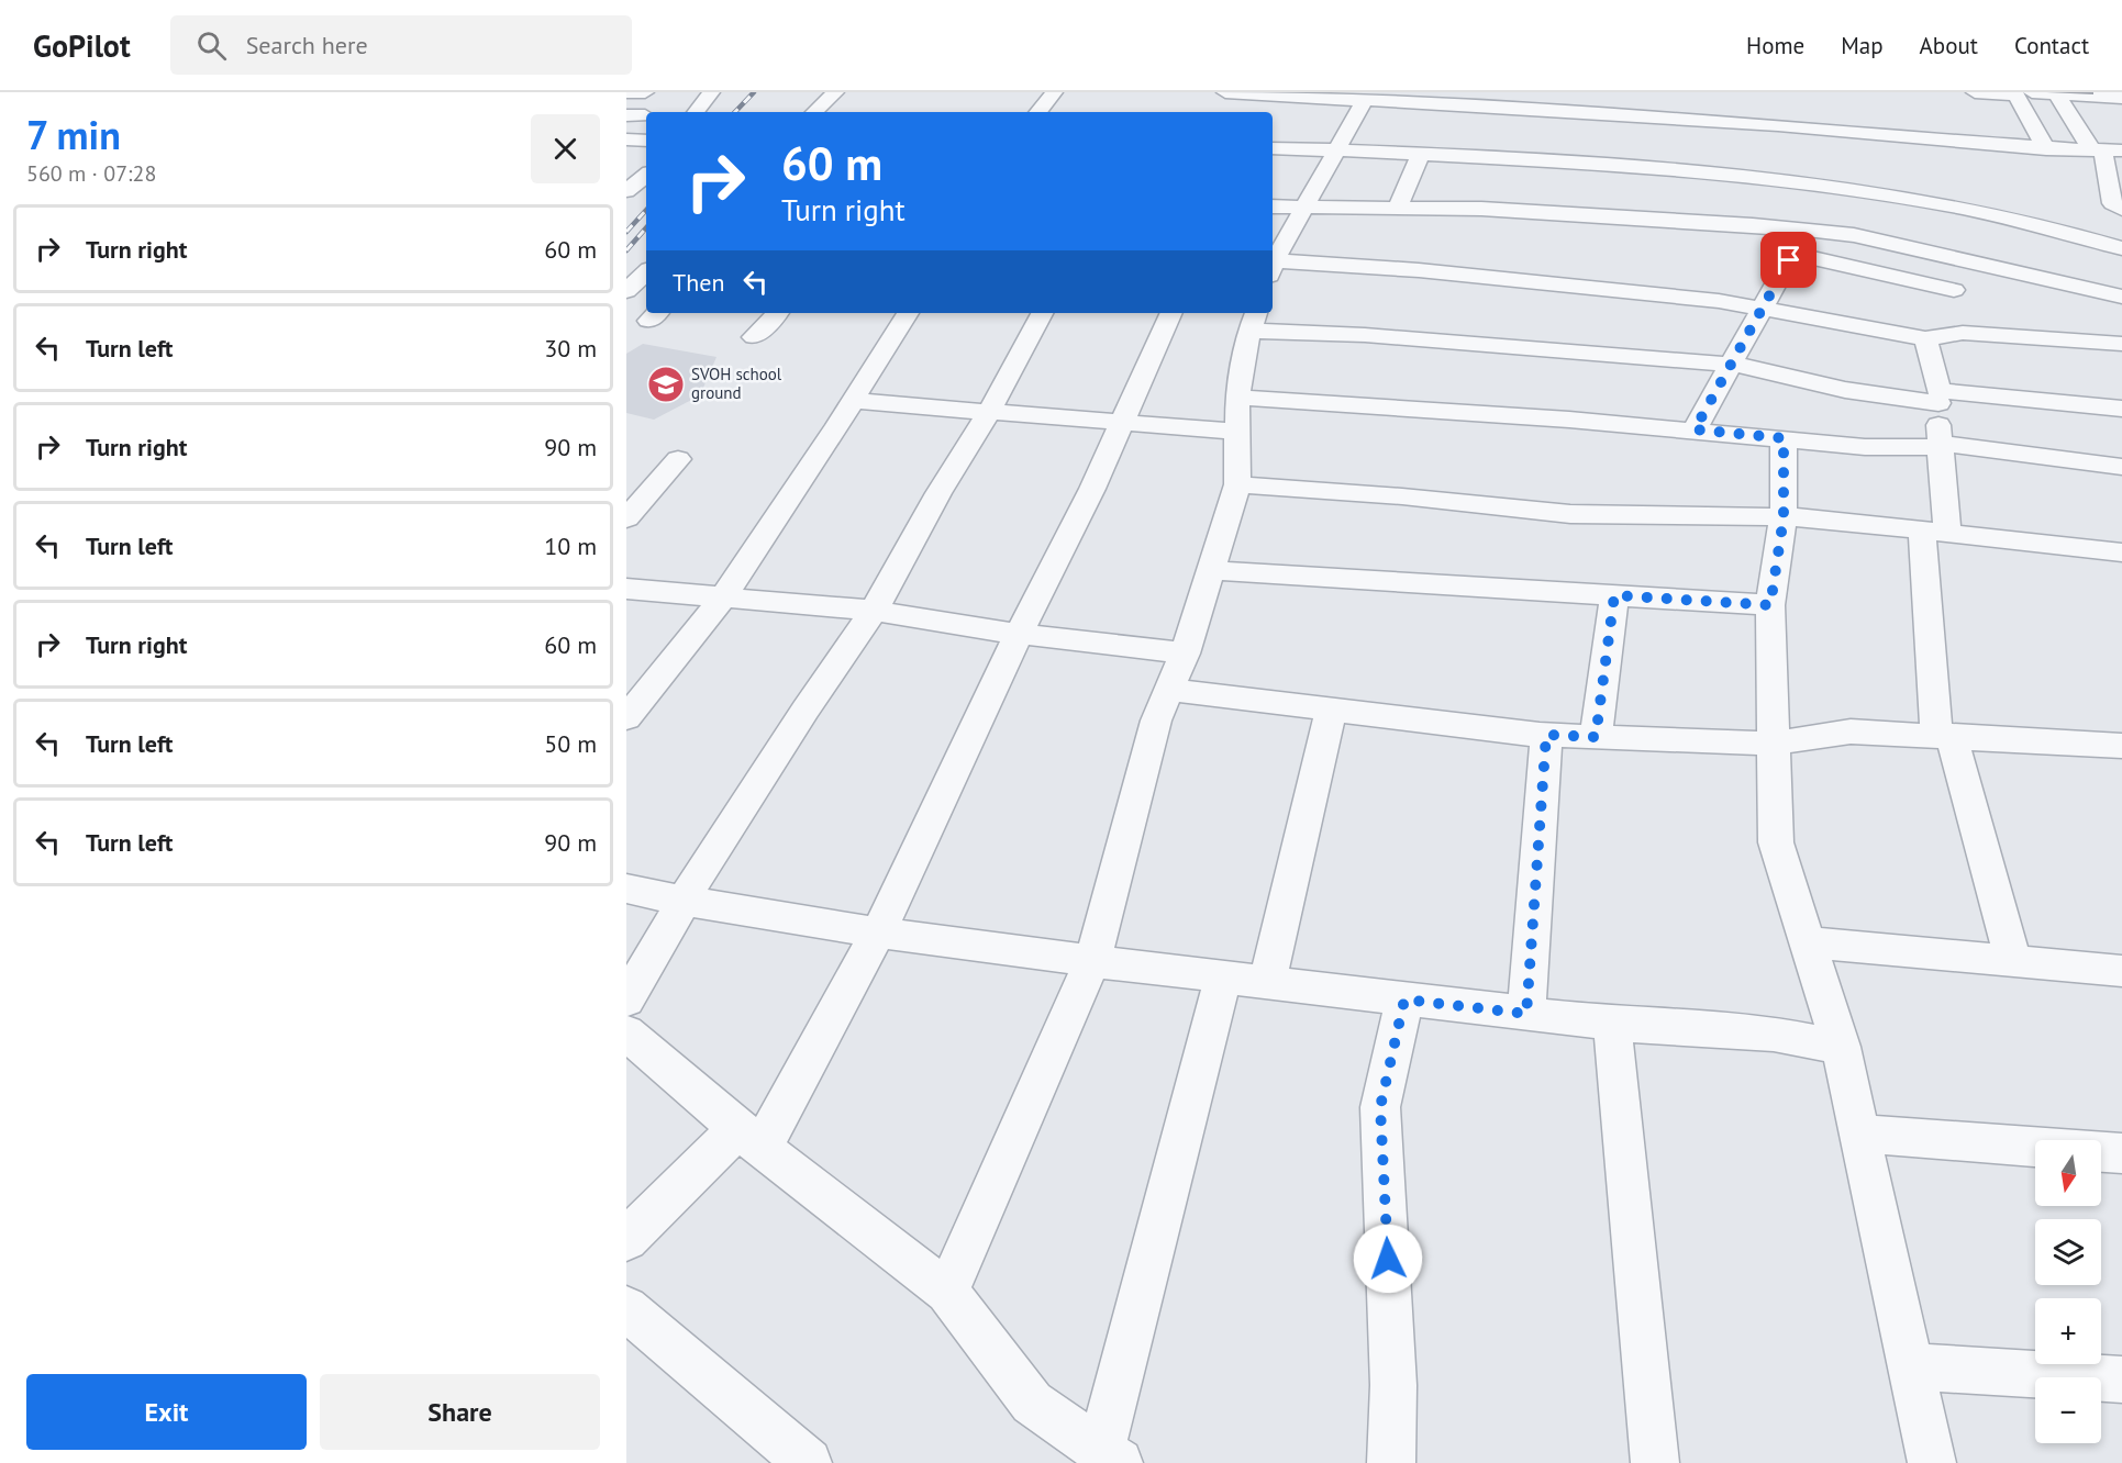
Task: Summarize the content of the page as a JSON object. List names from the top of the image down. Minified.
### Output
{"places":{"school or university":["SVOH school ground"]},"north":"bottom","page":{"header":"GoPilot","search":"Search here","nav":["Home","Map","About","Contact"],"heading":["7 min","560 m · 07:28"],"turn":["60 m","Turn right"],"list":[{"name":"Turn right","value":"60 m"},{"name":"Turn left","value":"30 m"},{"name":"Turn right","value":"90 m"},{"name":"Turn left","value":"10 m"},{"name":"Turn right","value":"60 m"},{"name":"Turn left","value":"50 m"},{"name":"Turn left","value":"90 m"}],"then":"Then","map_buttons":["+","−"],"buttons":["Exit","Share"]}}
